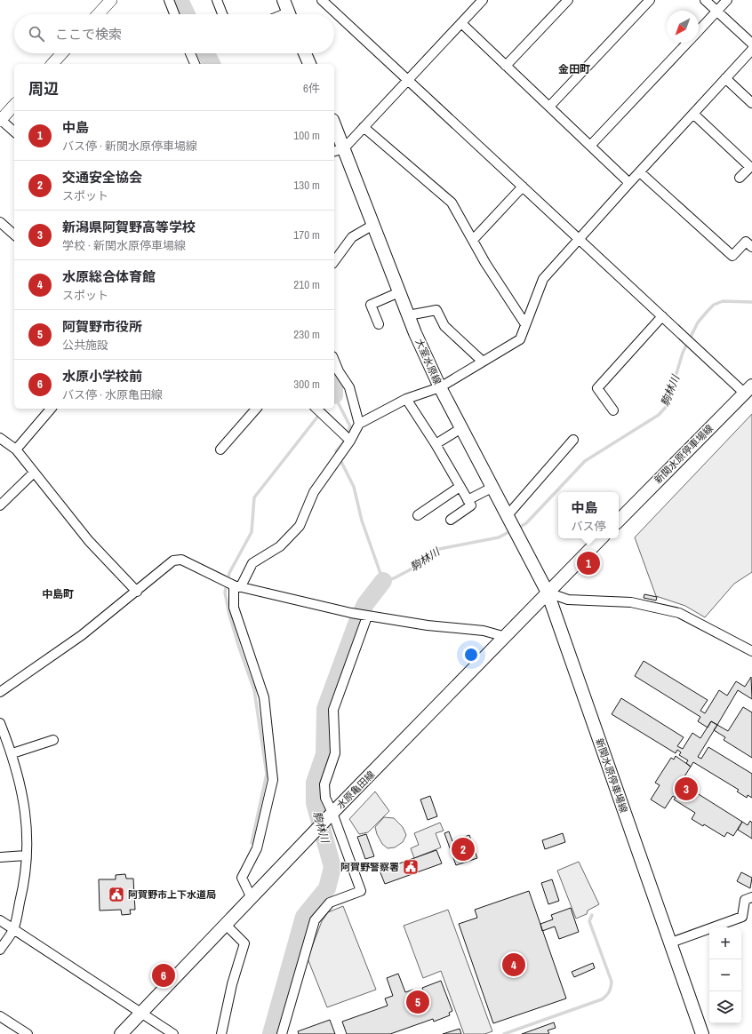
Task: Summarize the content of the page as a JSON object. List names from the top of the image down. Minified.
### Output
{"streets":{"main road":["大室水原線","新関水原停車場線","水原亀田線"]},"crossings":[["大室水原線","新関水原停車場線"],["大室水原線","水原亀田線"],["新関水原停車場線","水原亀田線"]],"districts":["金田町","中島町"],"water":["駒林川"],"places":{"public building":["阿賀野警察署","阿賀野市上下水道局"]},"north":"bottom left","page":{"search":"ここで検索","heading":["周辺","6件"],"list":[{"mark":"1","name":"中島","note":"バス停 · 新関水原停車場線","value":"100 m"},{"mark":"2","name":"交通安全協会","note":"スポット","value":"130 m"},{"mark":"3","name":"新潟県阿賀野高等学校","note":"学校 · 新関水原停車場線","value":"170 m"},{"mark":"4","name":"水原総合体育館","note":"スポット","value":"210 m"},{"mark":"5","name":"阿賀野市役所","note":"公共施設","value":"230 m"},{"mark":"6","name":"水原小学校前","note":"バス停 · 水原亀田線","value":"300 m"}],"popup":["中島","バス停"],"pins":["1","3","2","4","6","5"],"map_buttons":["+","−"]}}
